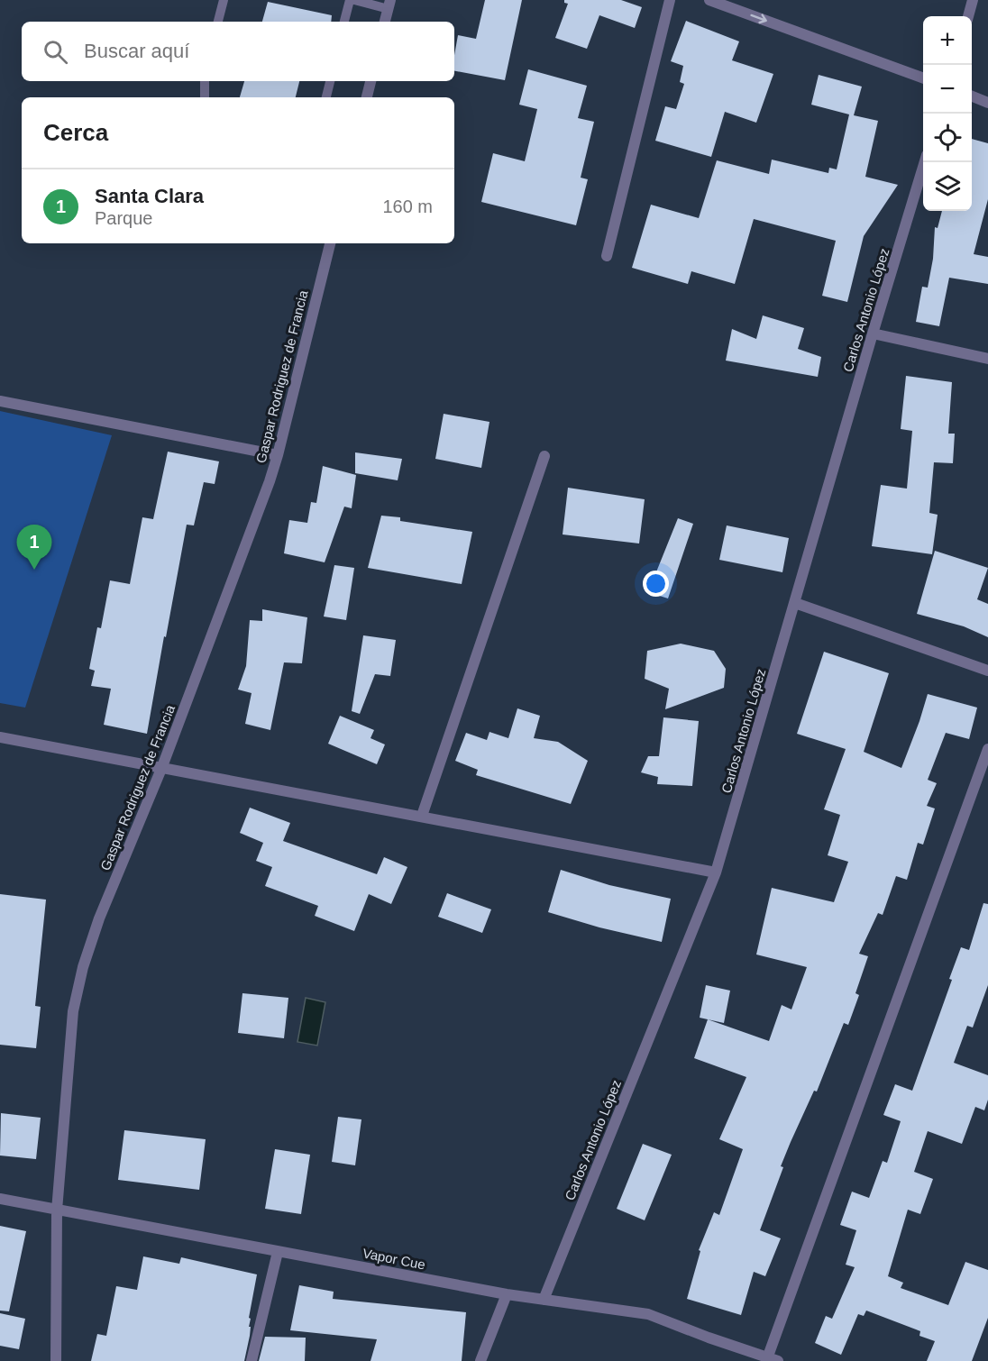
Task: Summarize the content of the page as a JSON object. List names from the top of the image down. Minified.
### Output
{"streets":{"street":["Carlos Antonio López","Gaspar Rodriguez de Francia","Vapor Cue"]},"crossings":[["Carlos Antonio López","Vapor Cue"],["Gaspar Rodriguez de Francia","Vapor Cue"]],"page":{"map_buttons":["+","−"],"search":"Buscar aquí","heading":"Cerca","list":[{"mark":"1","name":"Santa Clara","note":"Parque","value":"160 m"}],"pins":"1"}}
